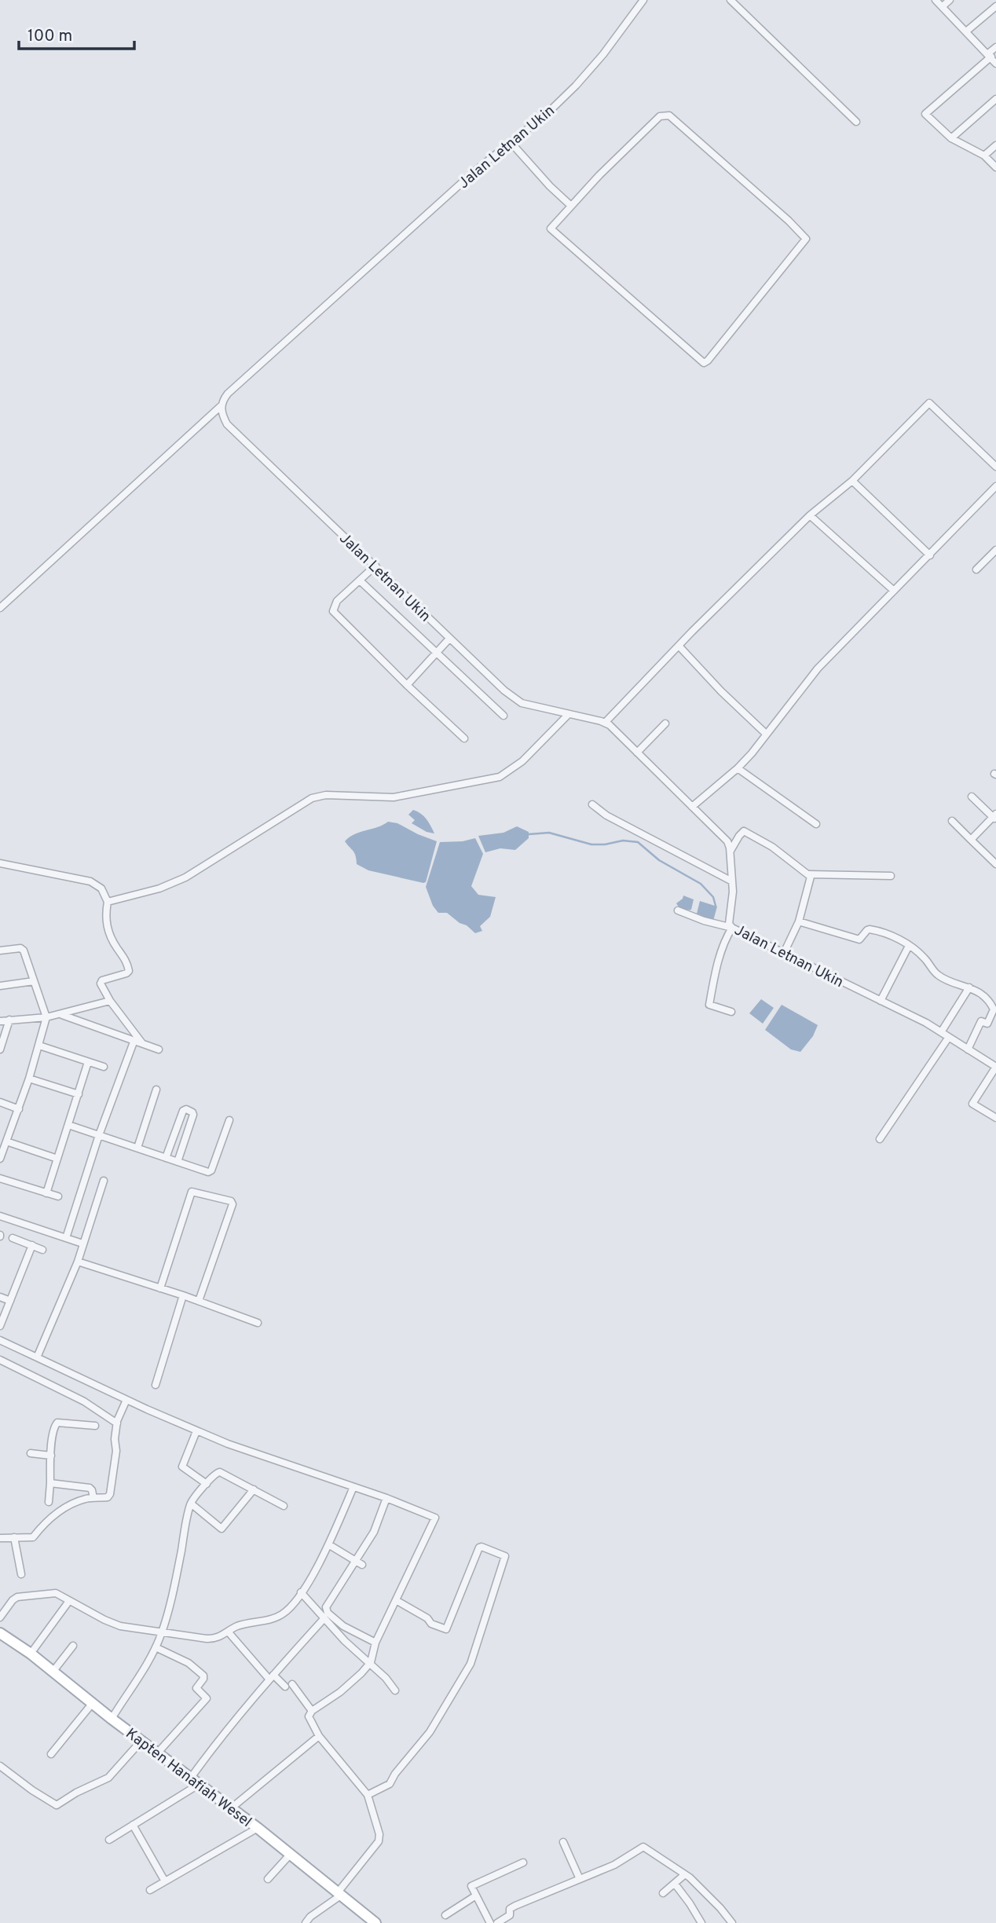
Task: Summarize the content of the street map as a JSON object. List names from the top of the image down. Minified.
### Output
{"streets":{"main road":["Kapten Hanafiah Wesel"],"street":["Jalan Letnan Ukin"]},"scale_bar":"100 m"}
